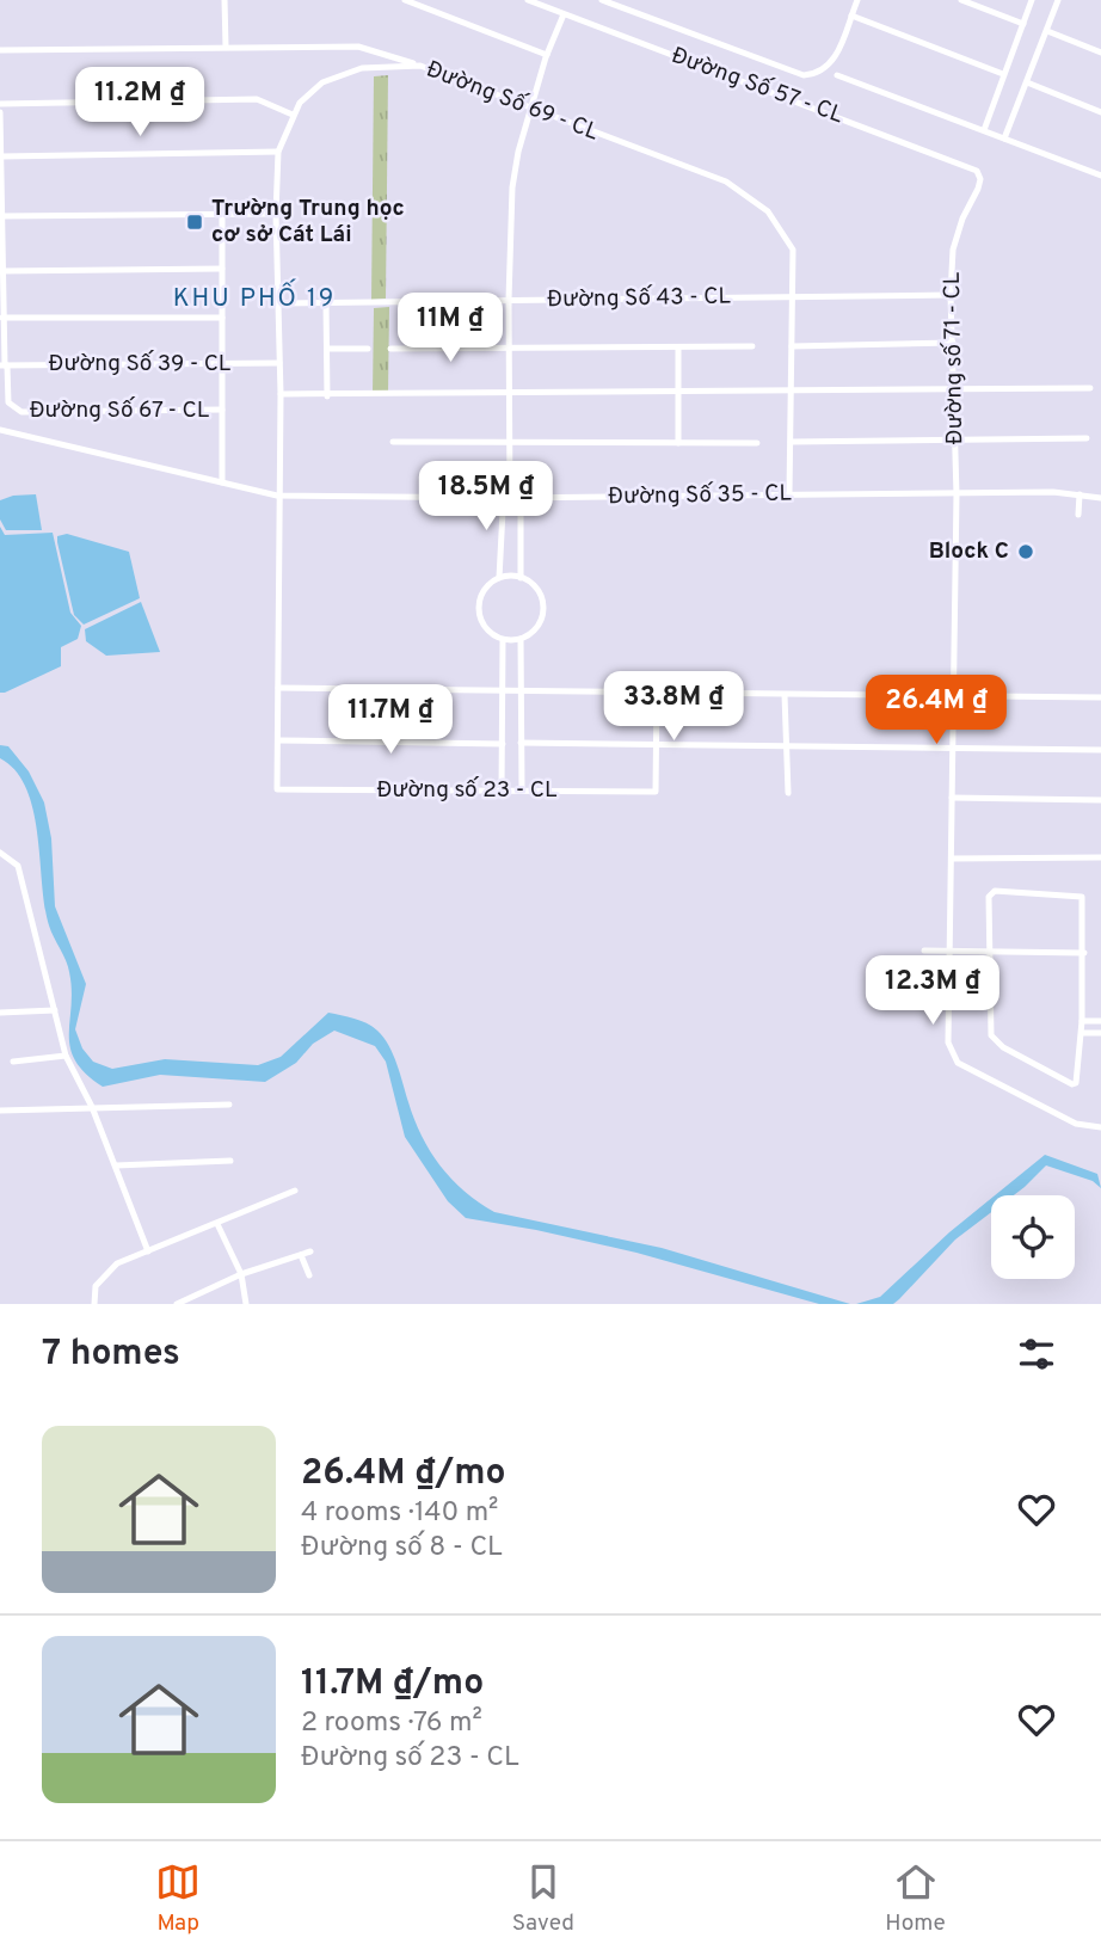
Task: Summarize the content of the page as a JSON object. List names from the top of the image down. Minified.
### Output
{"streets":{"street":["Đường Số 57 - CL","Đường Số 69 - CL","Đường Số 43 - CL","Đường số 71 - CL","Đường Số 39 - CL","Đường Số 67 - CL","Đường Số 35 - CL","Đường số 23 - CL"]},"crossings":[["Đường Số 57 - CL","Đường số 71 - CL"],["Đường Số 69 - CL","Đường Số 43 - CL"],["Đường Số 69 - CL","Đường Số 39 - CL"],["Đường Số 69 - CL","Đường Số 35 - CL"],["Đường Số 69 - CL","Đường số 23 - CL"],["Đường Số 43 - CL","Đường số 71 - CL"],["Đường số 71 - CL","Đường Số 35 - CL"],["Đường Số 39 - CL","Đường Số 67 - CL"]],"districts":["KHU PHỐ 19"],"places":{"transit":["Trường Trung học cơ sở Cát Lái"],"other":["Block C"]},"page":{"price":["11.2M ₫","11M ₫","18.5M ₫","33.8M ₫","26.4M ₫","11.7M ₫","12.3M ₫"],"heading":"7 homes","list":[{"name":"26.4M ₫/mo","note":"4 rooms · 140 m² · Đường số 8 - CL"},{"name":"11.7M ₫/mo","note":"2 rooms · 76 m² · Đường số 23 - CL"}],"tabs":["Map","Saved","Home"]}}
